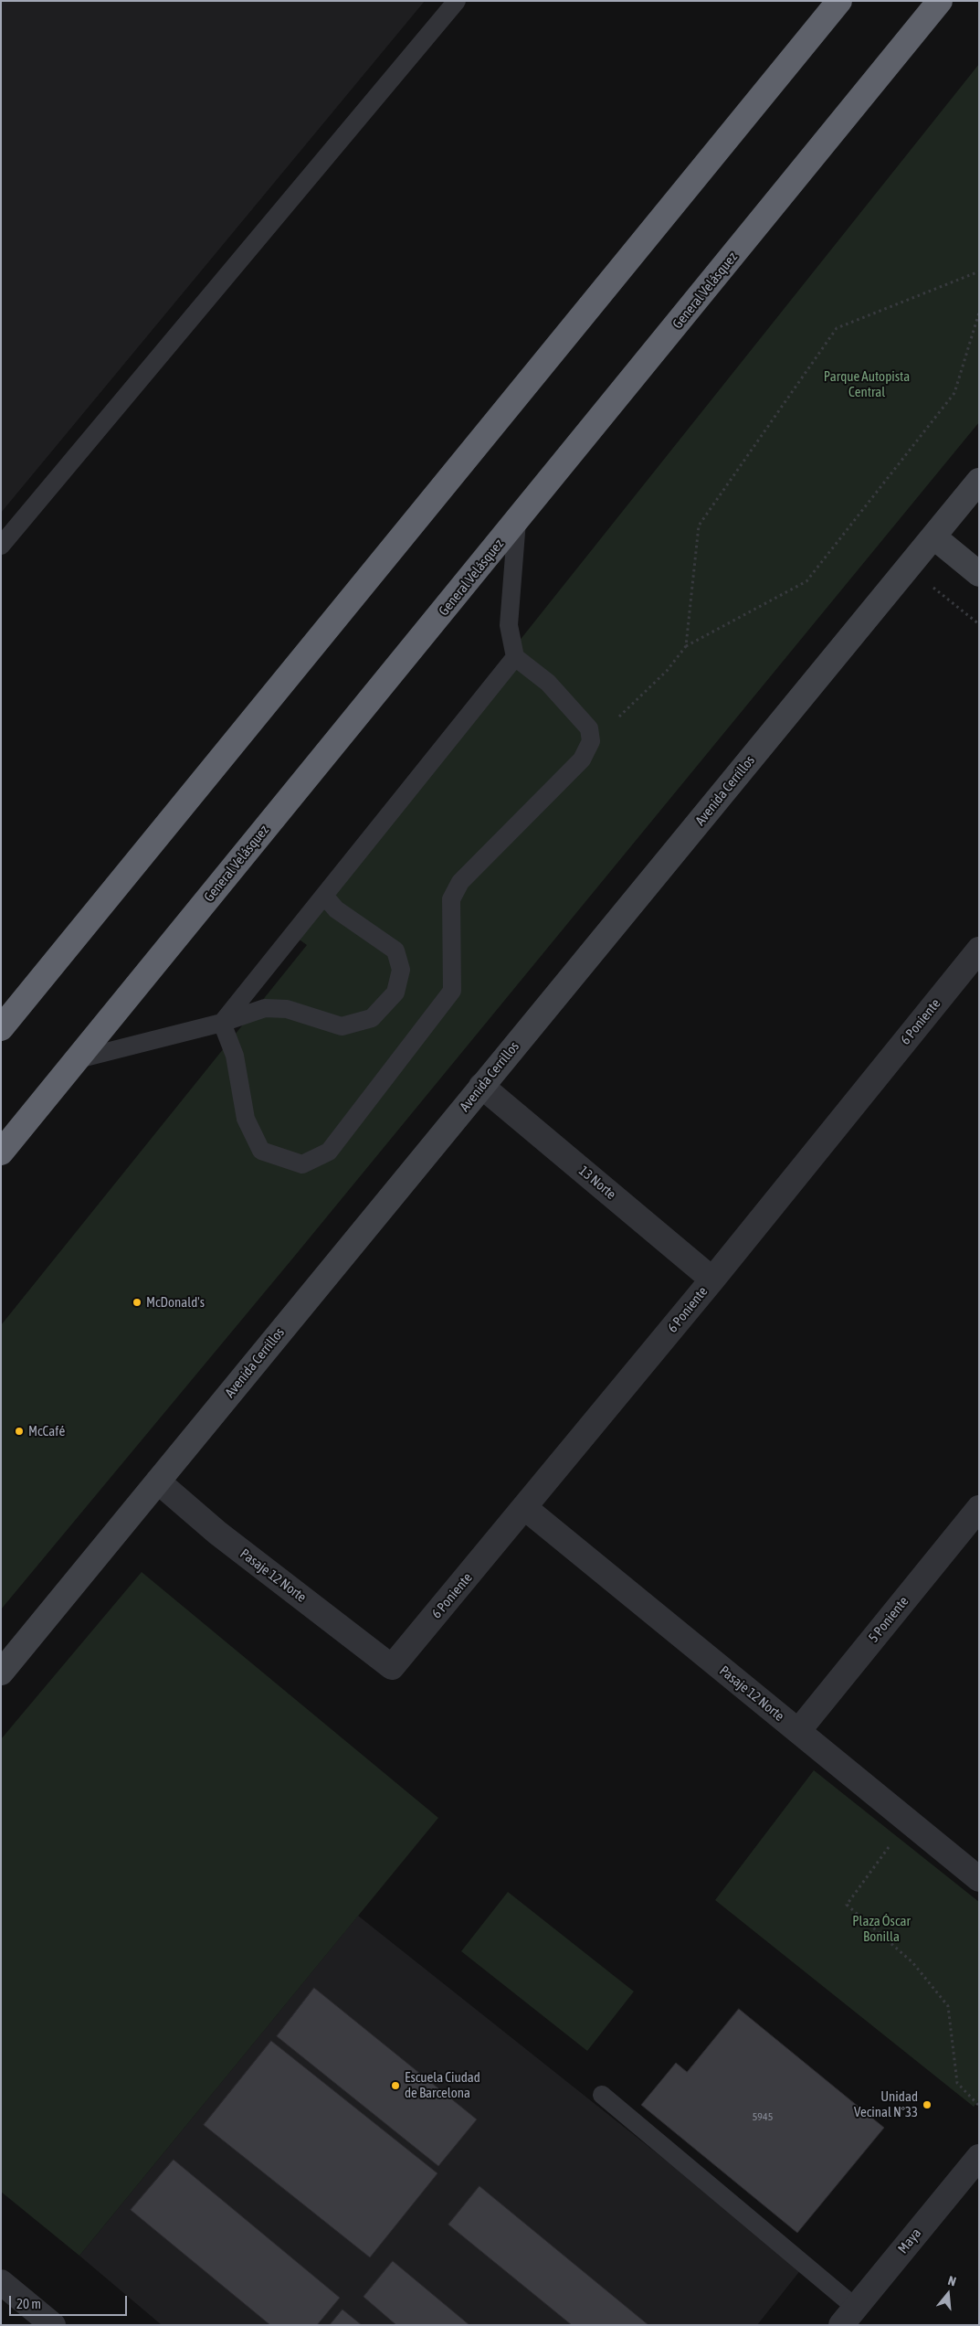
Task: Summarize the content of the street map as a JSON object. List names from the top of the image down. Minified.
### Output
{"streets":{"highway":["General Velásquez"],"main road":["Avenida Cerrillos"],"street":["6 Poniente","13 Norte","Pasaje 12 Norte","5 Poniente","Maya"]},"crossings":[["Avenida Cerrillos","13 Norte"],["Avenida Cerrillos","Pasaje 12 Norte"],["6 Poniente","13 Norte"],["6 Poniente","Pasaje 12 Norte"],["Pasaje 12 Norte","5 Poniente"]],"parks":["Parque Autopista Central","Plaza Óscar Bonilla"],"places":["McDonald's","McCafé","Escuela Ciudad de Barcelona","Unidad Vecinal N°33"],"house_numbers":["5945"],"scale_bar":"20 m","north":"top"}
